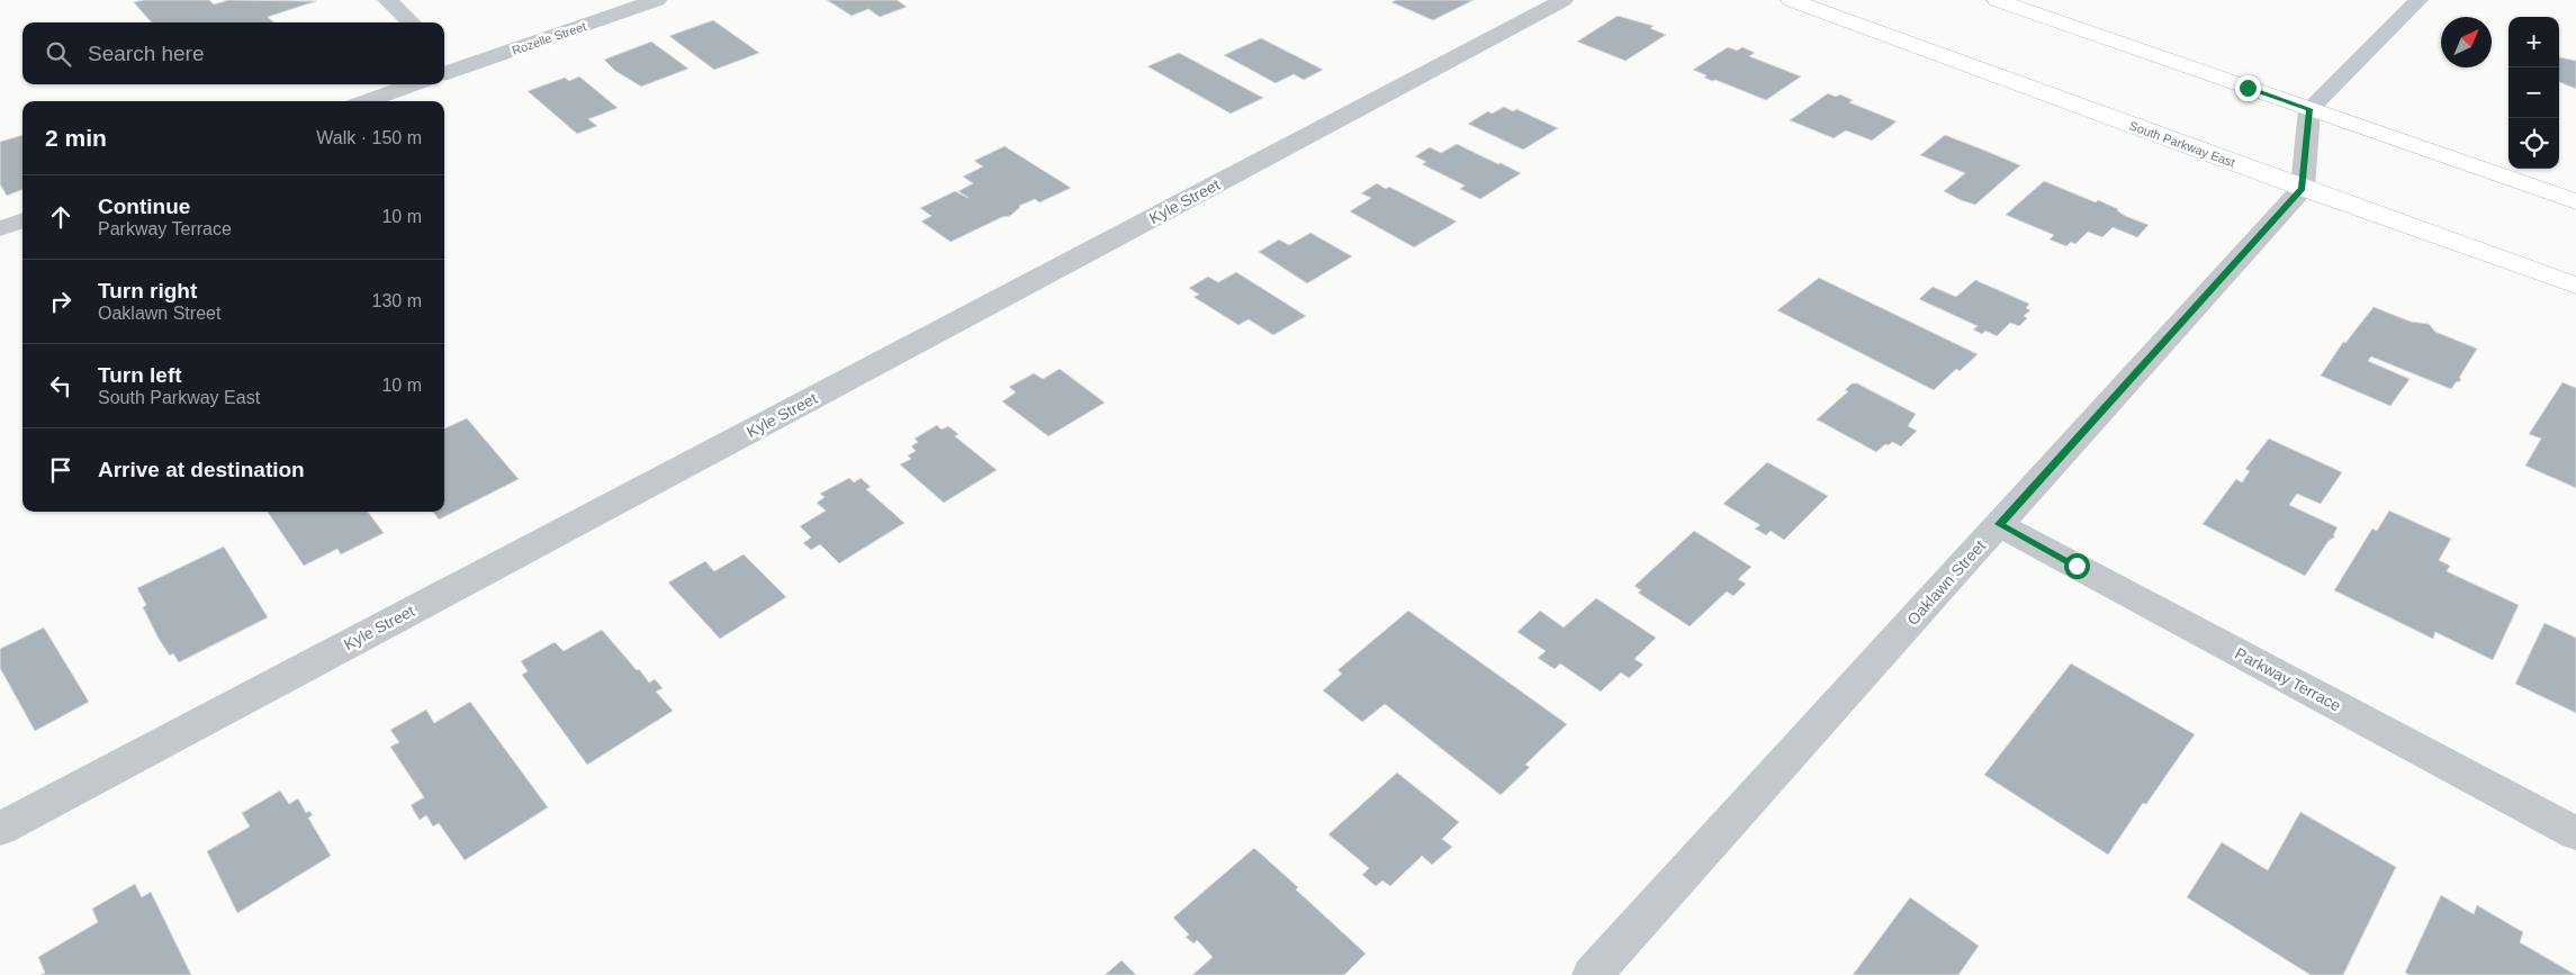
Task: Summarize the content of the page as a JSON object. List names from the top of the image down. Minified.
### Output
{"streets":{"main road":["South Parkway East"],"street":["Rozelle Street","Kyle Street","Oaklawn Street","Parkway Terrace"]},"crossings":[["South Parkway East","Oaklawn Street"],["Oaklawn Street","Parkway Terrace"]],"north":"top right","page":{"map_buttons":["+","−"],"search":"Search here","heading":["2 min","Walk · 150 m"],"list":[["Continue","Parkway Terrace","10 m"],["Turn right","Oaklawn Street","130 m"],["Turn left","South Parkway East","10 m"],"Arrive at destination"]}}
